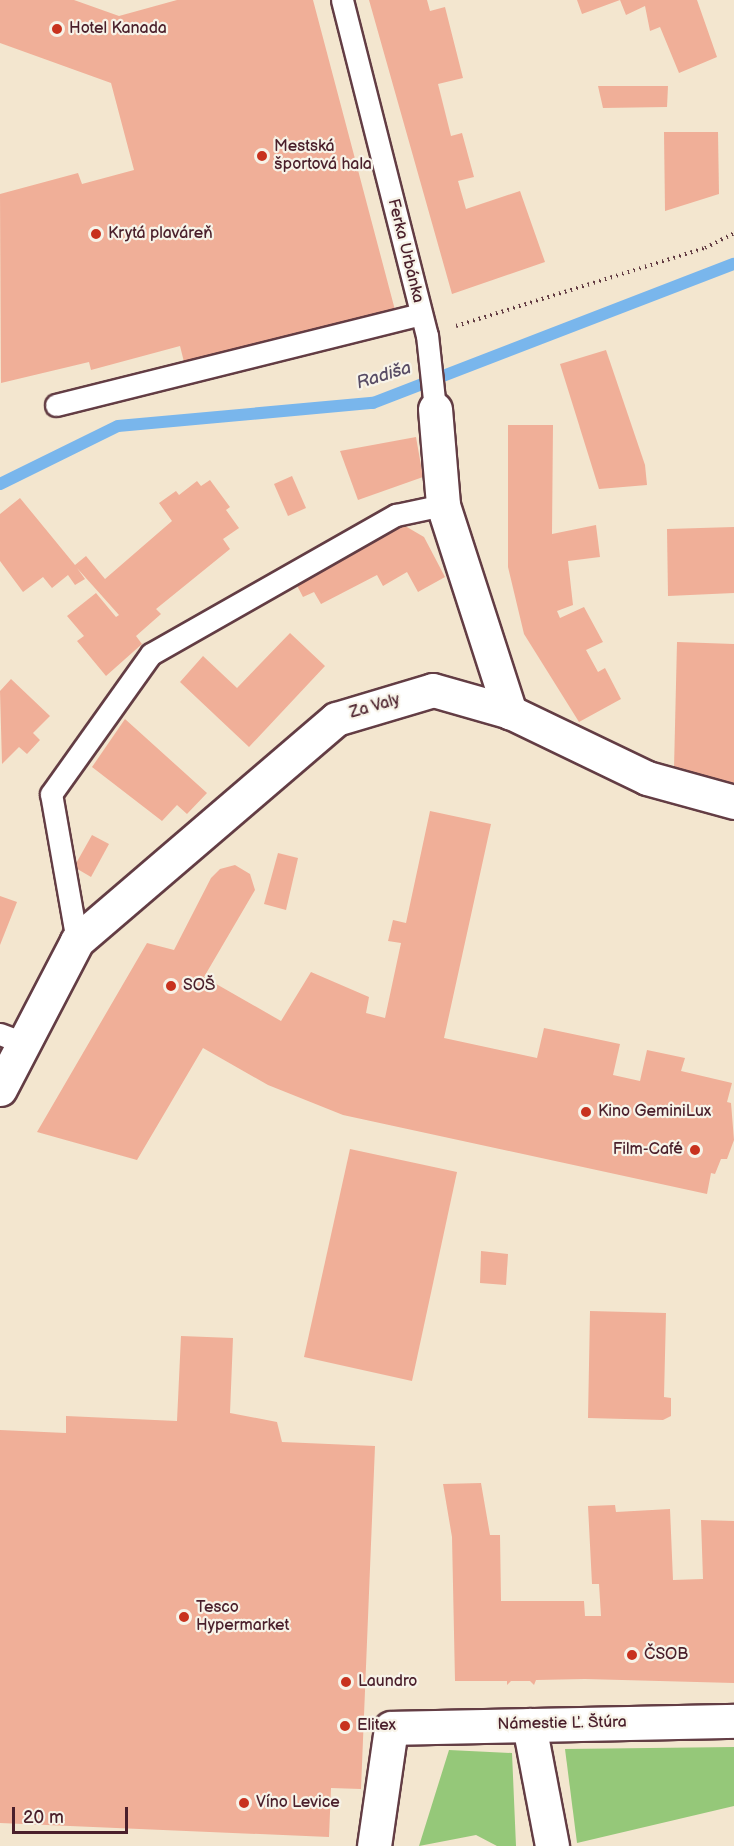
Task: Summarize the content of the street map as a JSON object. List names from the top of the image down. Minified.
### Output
{"streets":{"street":["Ferka Urbánka","Za Valy","Námestie Ľ. Štúra"]},"crossings":[["Ferka Urbánka","Za Valy"]],"water":["Radiša"],"places":["Hotel Kanada","Mestská športová hala","Krytá plaváreň","SOŠ","Kino GeminiLux","Film-Café","Tesco Hypermarket","ČSOB","Laundro","Elitex","Víno Levice"],"scale_bar":"20 m"}
